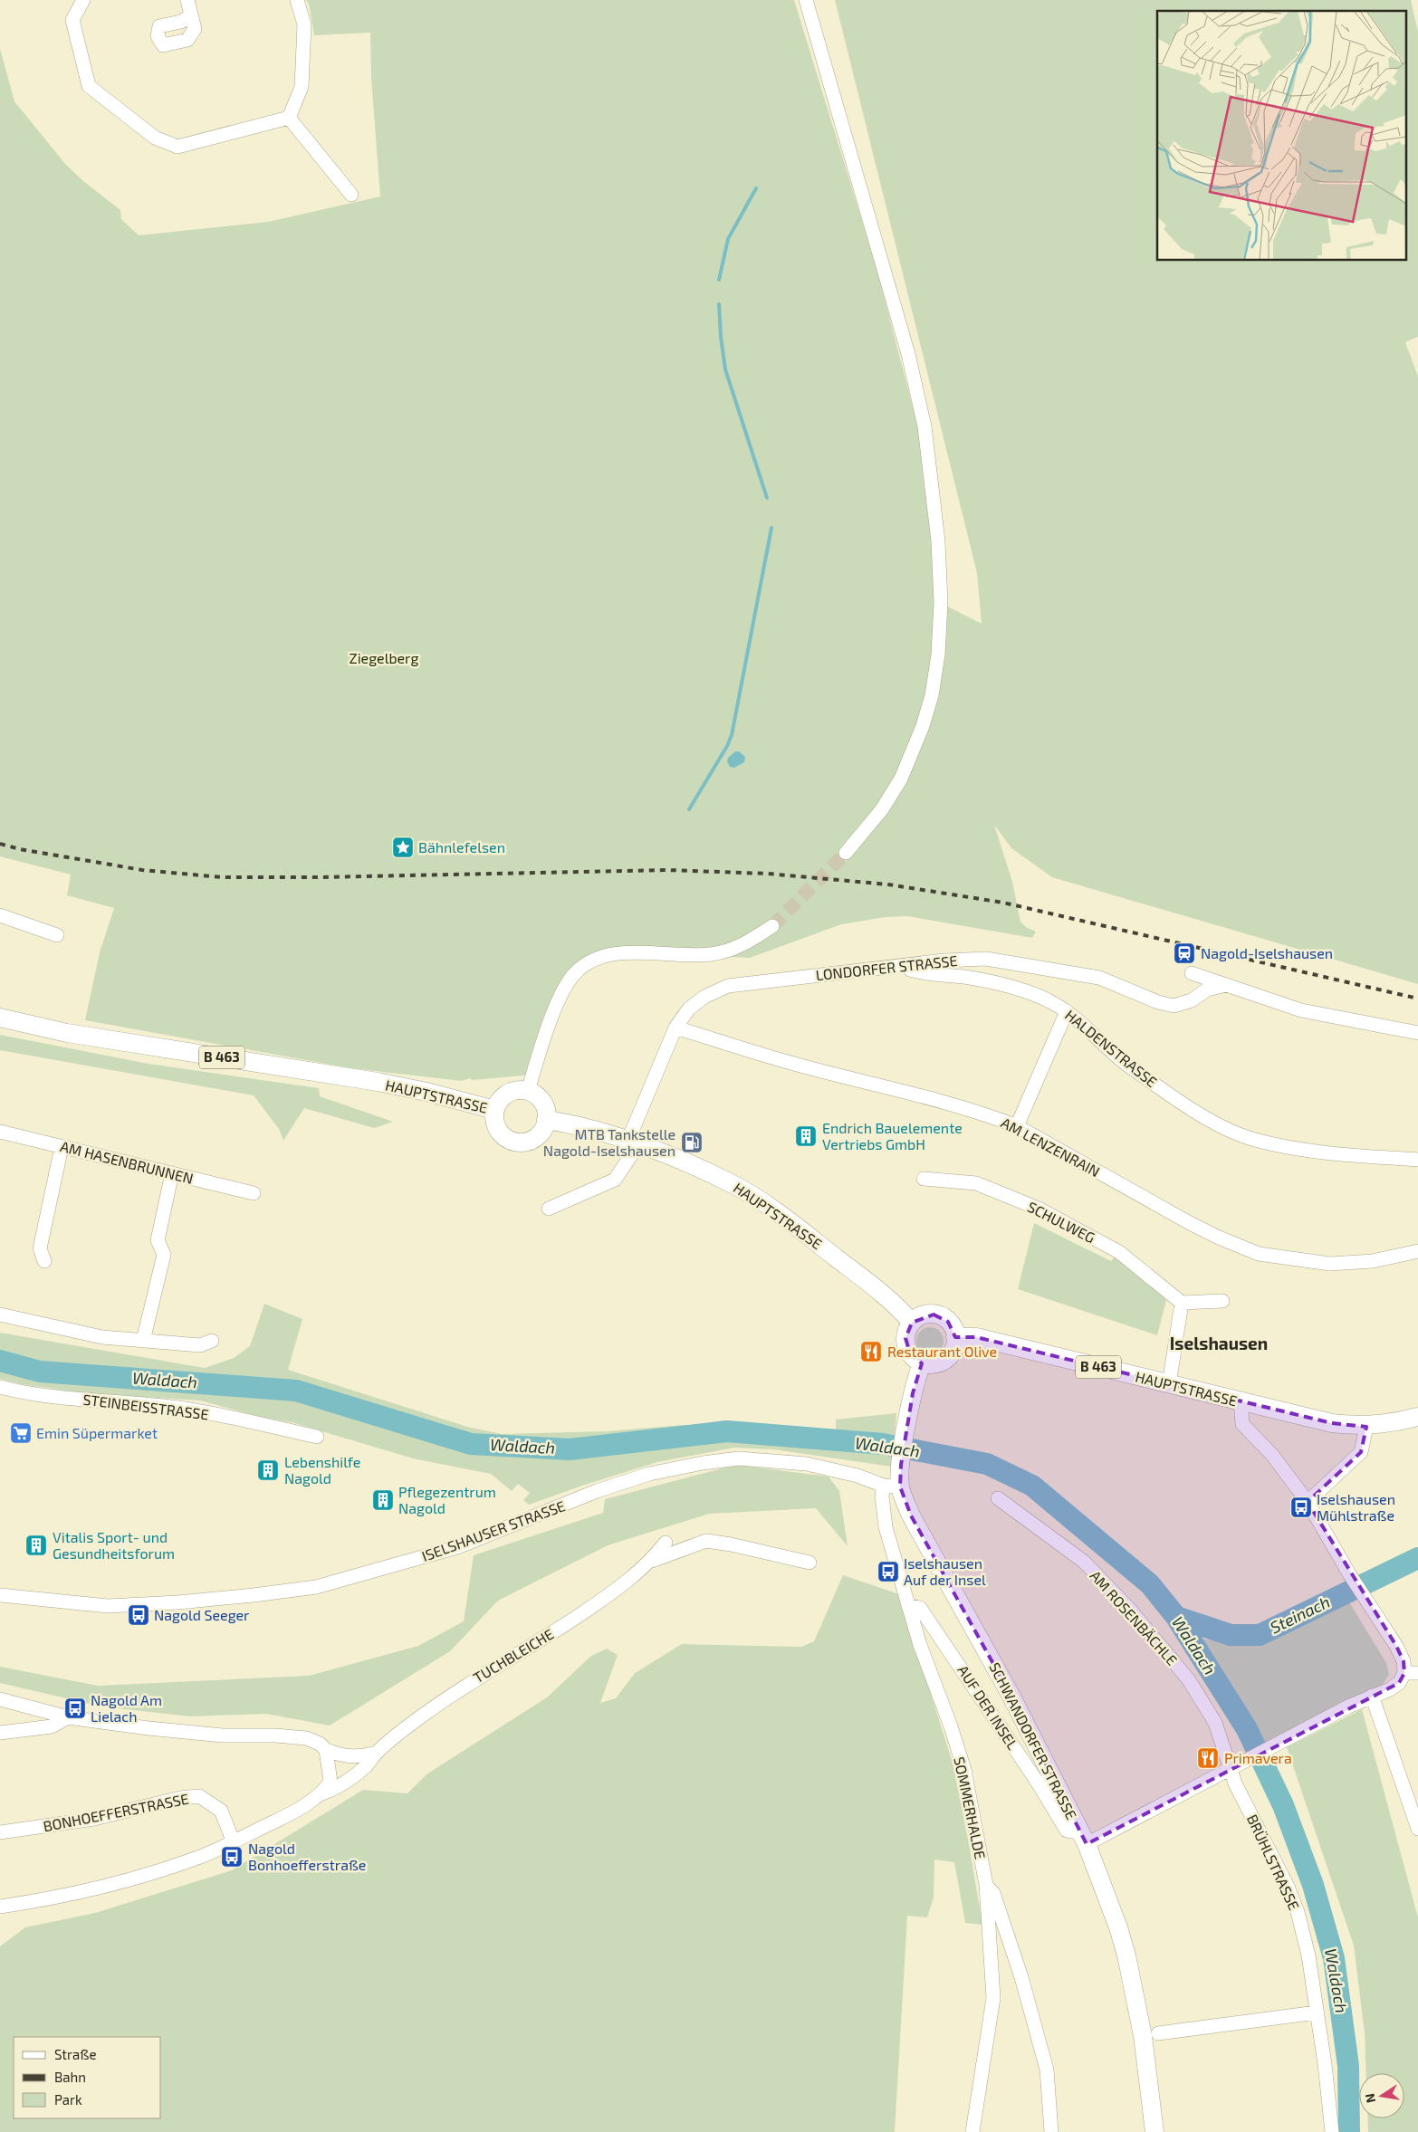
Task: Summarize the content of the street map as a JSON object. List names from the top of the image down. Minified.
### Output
{"streets":{"main road":["B 463","HAUPTSTRASSE","SCHWANDORFER STRASSE"],"street":["LONDORFER STRASSE","HALDENSTRASSE","AM LENZENRAIN","AM HASENBRUNNEN","SCHULWEG","STEINBEISSTRASSE","ISELSHAUSER STRASSE","AM ROSENBÄCHLE","TUCHBLEICHE","AUF DER INSEL","SOMMERHALDE","BONHOEFFERSTRASSE","BRÜHLSTRASSE"]},"crossings":[["LONDORFER STRASSE","HALDENSTRASSE"],["LONDORFER STRASSE","HAUPTSTRASSE"],["LONDORFER STRASSE","AM LENZENRAIN"],["HAUPTSTRASSE","SCHWANDORFER STRASSE"],["ISELSHAUSER STRASSE","SCHWANDORFER STRASSE"],["ISELSHAUSER STRASSE","SOMMERHALDE"],["AM ROSENBÄCHLE","BRÜHLSTRASSE"],["TUCHBLEICHE","BONHOEFFERSTRASSE"],["AUF DER INSEL","SCHWANDORFER STRASSE"],["AUF DER INSEL","SOMMERHALDE"],["SCHWANDORFER STRASSE","SOMMERHALDE"]],"districts":["Iselshausen"],"water":["Waldach","Steinach"],"parks":["Ziegelberg"],"places":{"place":["Bähnlefelsen"],"station":["Nagold-Iselshausen"],"building":["Endrich Bauelemente Vertriebs GmbH","Lebenshilfe Nagold","Pflegezentrum Nagold","Vitalis Sport- und Gesundheitsforum"],"fuel station":["MTB Tankstelle Nagold-Iselshausen"],"restaurant":["Restaurant Olive","Primavera"],"supermarket":["Emin Süpermarket"],"bus stop":["Iselshausen Mühlstraße","Iselshausen Auf der Insel","Nagold Seeger","Nagold Am Lielach","Nagold Bonhoefferstraße"]},"legend":["Straße","Bahn","Park"],"north":"left"}
